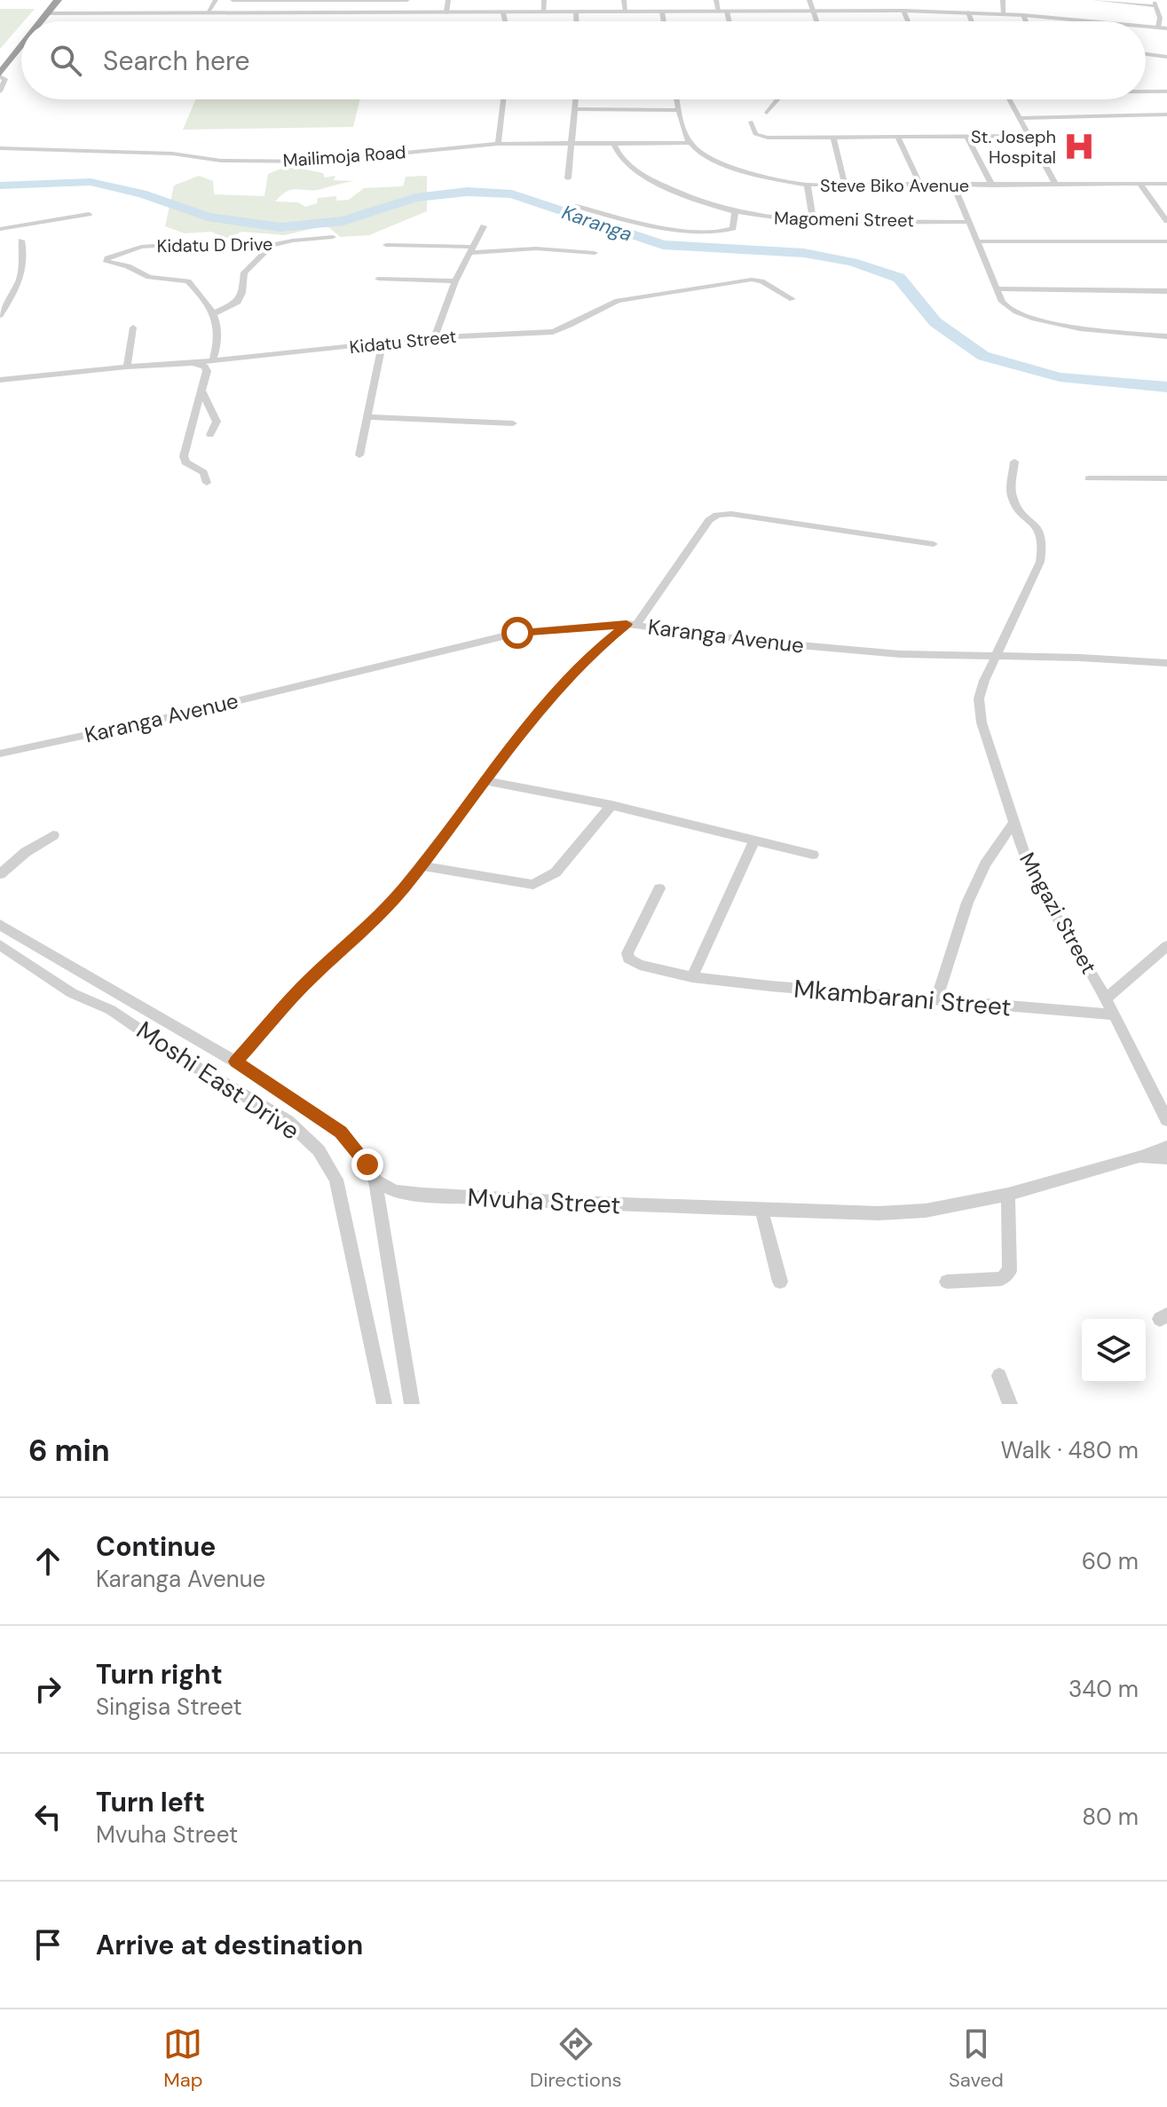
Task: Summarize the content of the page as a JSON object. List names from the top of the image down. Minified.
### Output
{"streets":{"street":["Mailimoja Road","Steve Biko Avenue","Magomeni Street","Kidatu D Drive","Kidatu Street","Karanga Avenue","Mngazi Street","Mkambarani Street","Moshi East Drive","Mvuha Street"]},"crossings":[["Mailimoja Road","Steve Biko Avenue"],["Mailimoja Road","Magomeni Street"],["Karanga Avenue","Mngazi Street"],["Mngazi Street","Mkambarani Street"]],"water":["Karanga"],"places":{"hospital":["St. Joseph Hospital"]},"page":{"search":"Search here","heading":["6 min","Walk · 480 m"],"list":[["Continue","Karanga Avenue","60 m"],["Turn right","Singisa Street","340 m"],["Turn left","Mvuha Street","80 m"],"Arrive at destination"],"nav":["Map","Directions","Saved"]}}
